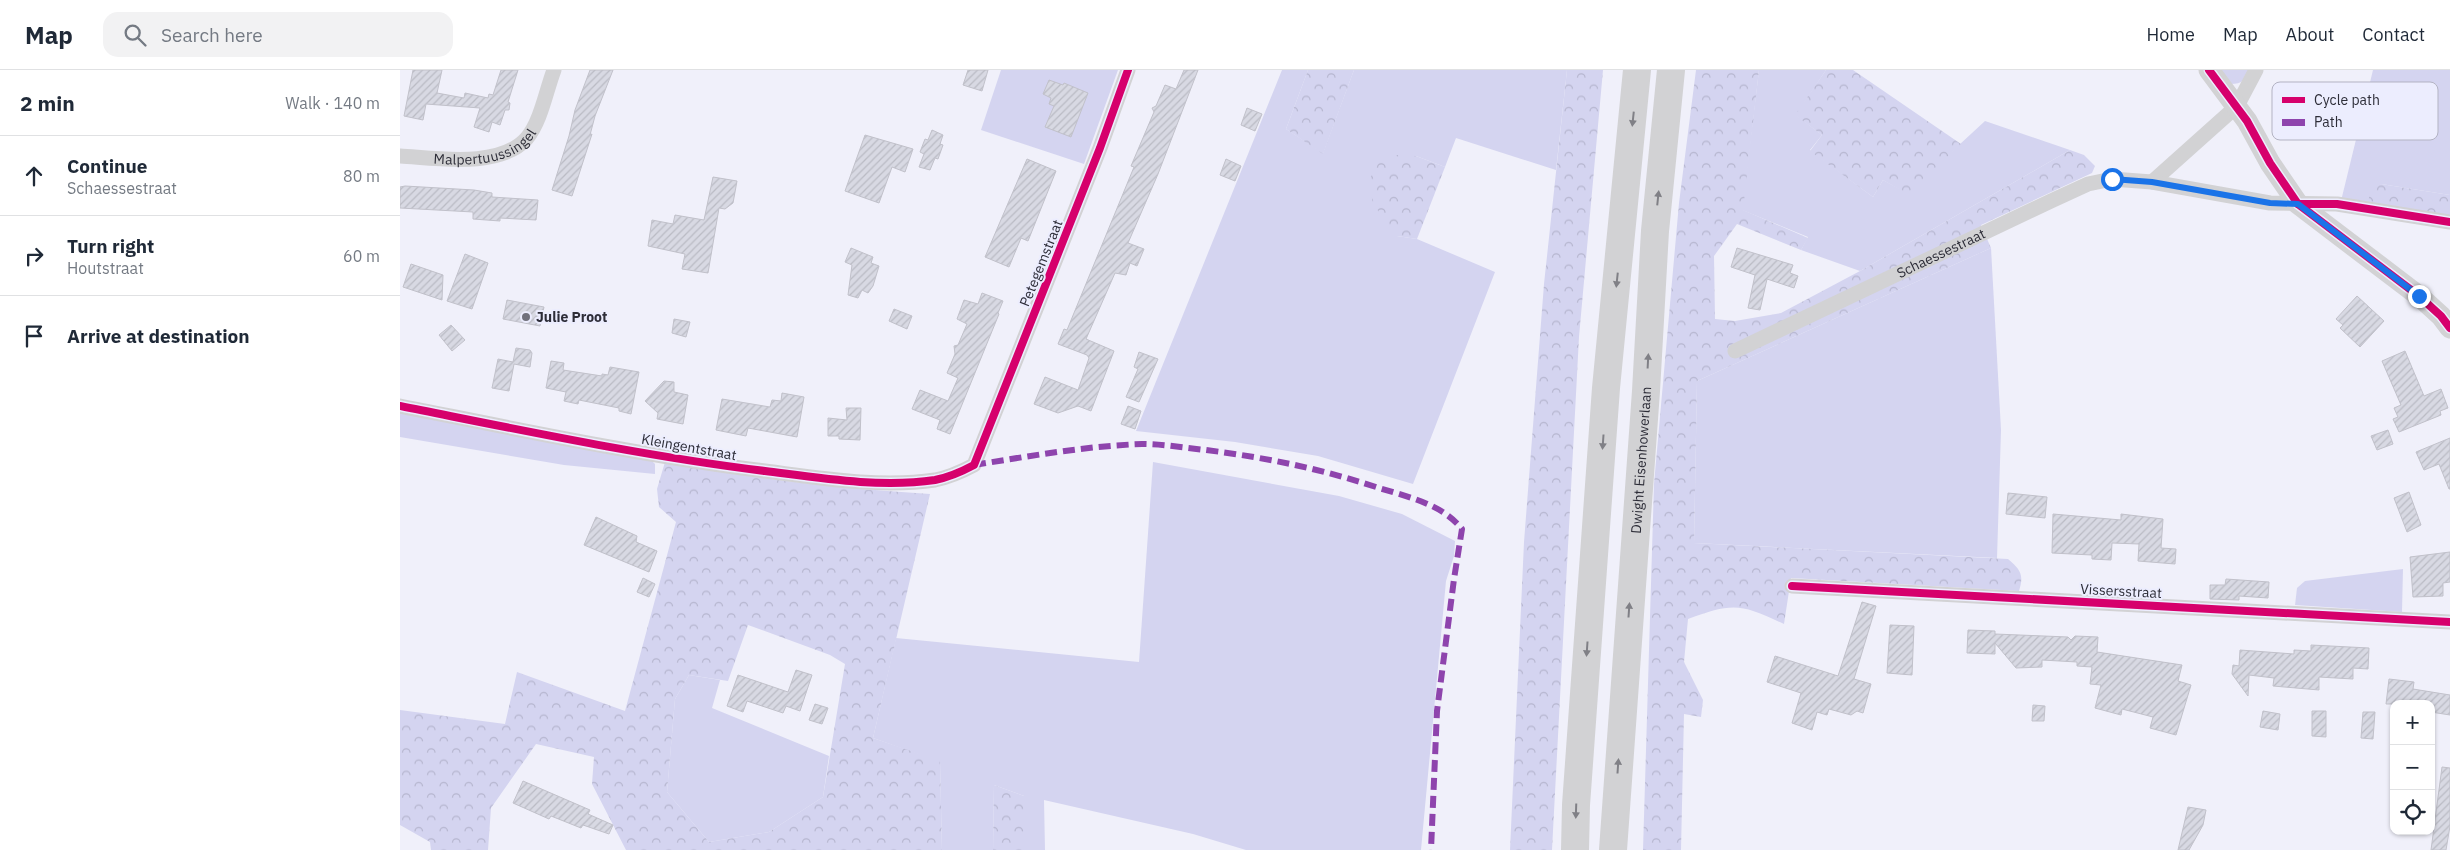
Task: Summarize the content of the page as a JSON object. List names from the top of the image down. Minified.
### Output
{"streets":{"highway":["Dwight Eisenhowerlaan"],"street":["Malpertuussingel","Schaessestraat","Petegemstraat","Kleingentstraat","Vissersstraat"]},"crossings":[["Petegemstraat","Kleingentstraat"]],"places":["Julie Proot"],"legend":["Cycle path","Path"],"page":{"header":"Map","search":"Search here","nav":["Home","Map","About","Contact"],"heading":["2 min","Walk · 140 m"],"list":[["Continue","Schaessestraat","80 m"],["Turn right","Houtstraat","60 m"],"Arrive at destination"],"map_buttons":["+","−"]}}
